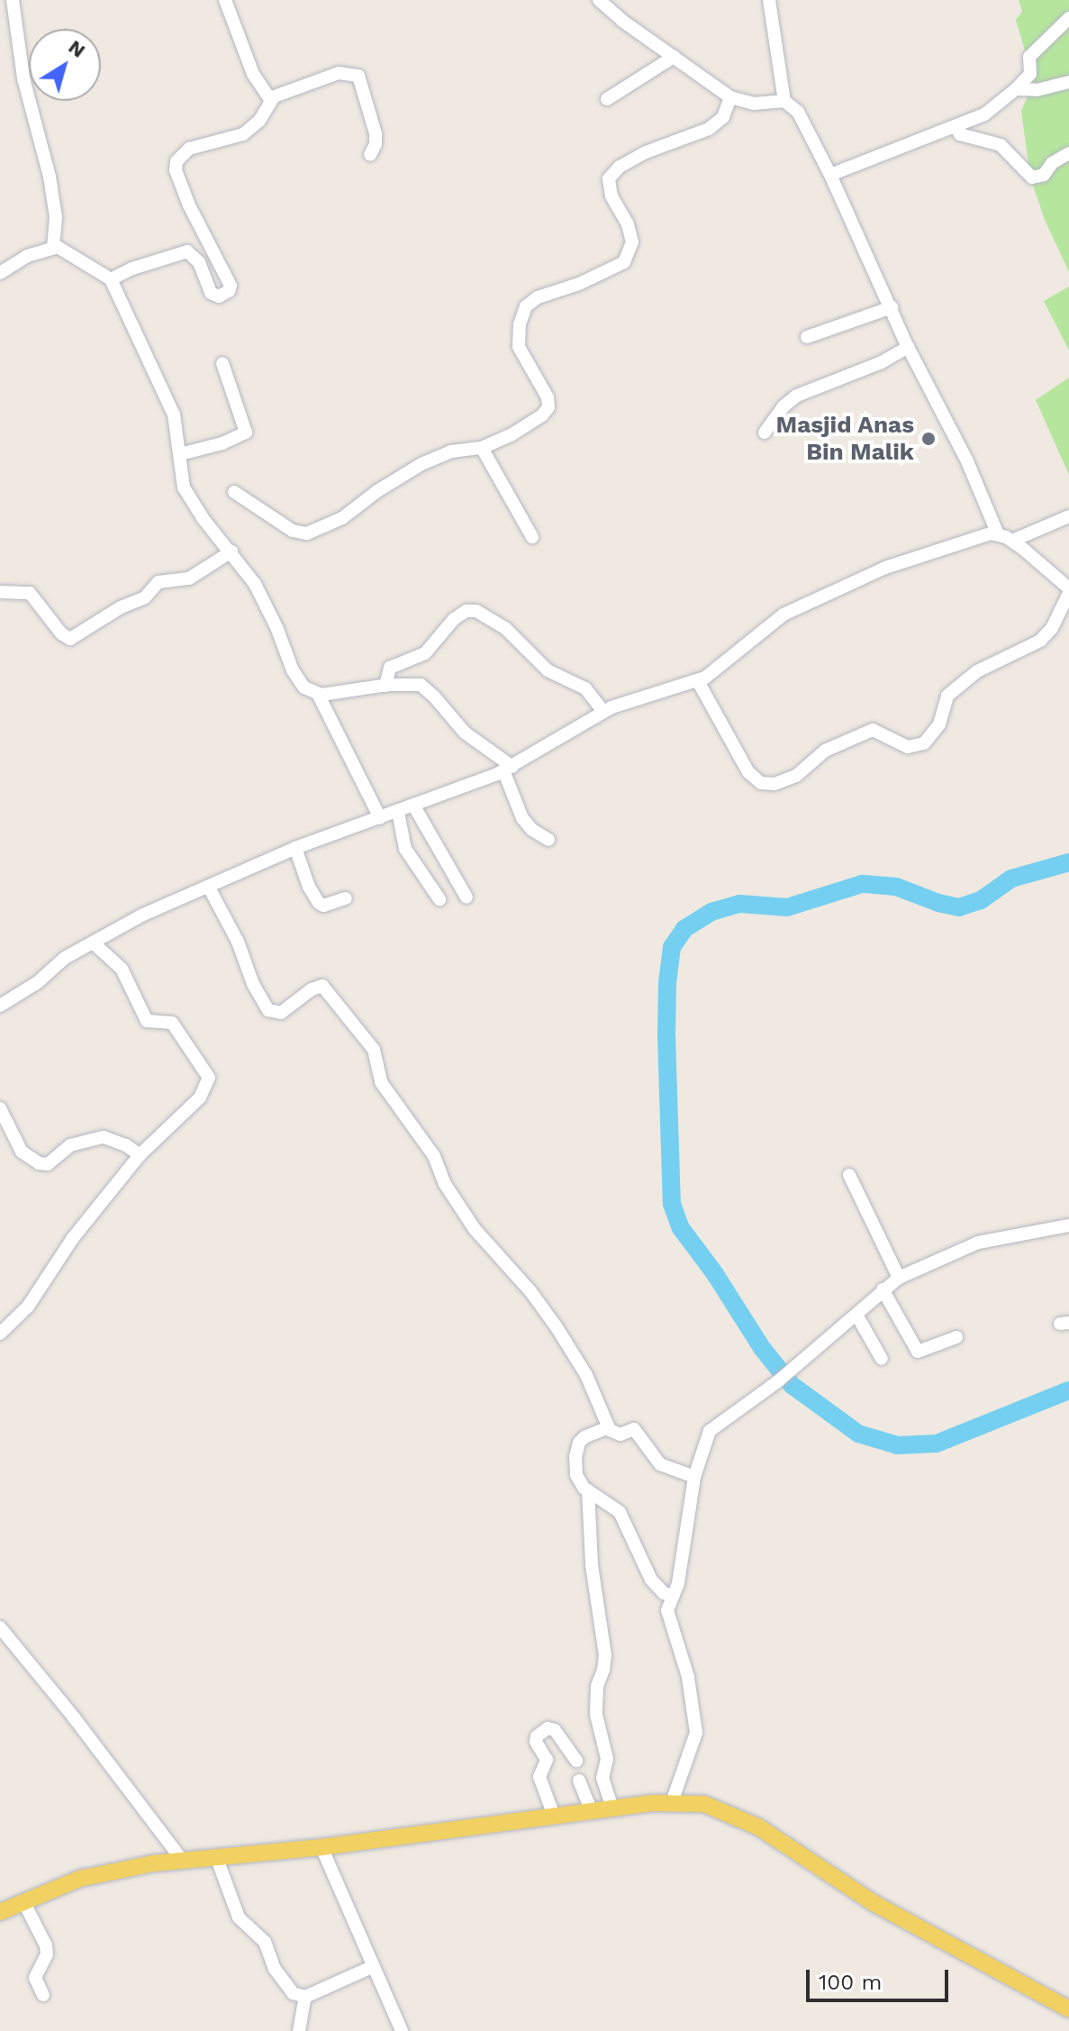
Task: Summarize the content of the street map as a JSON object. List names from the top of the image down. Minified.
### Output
{"places":["Masjid Anas Bin Malik"],"scale_bar":"100 m","north":"top right"}
